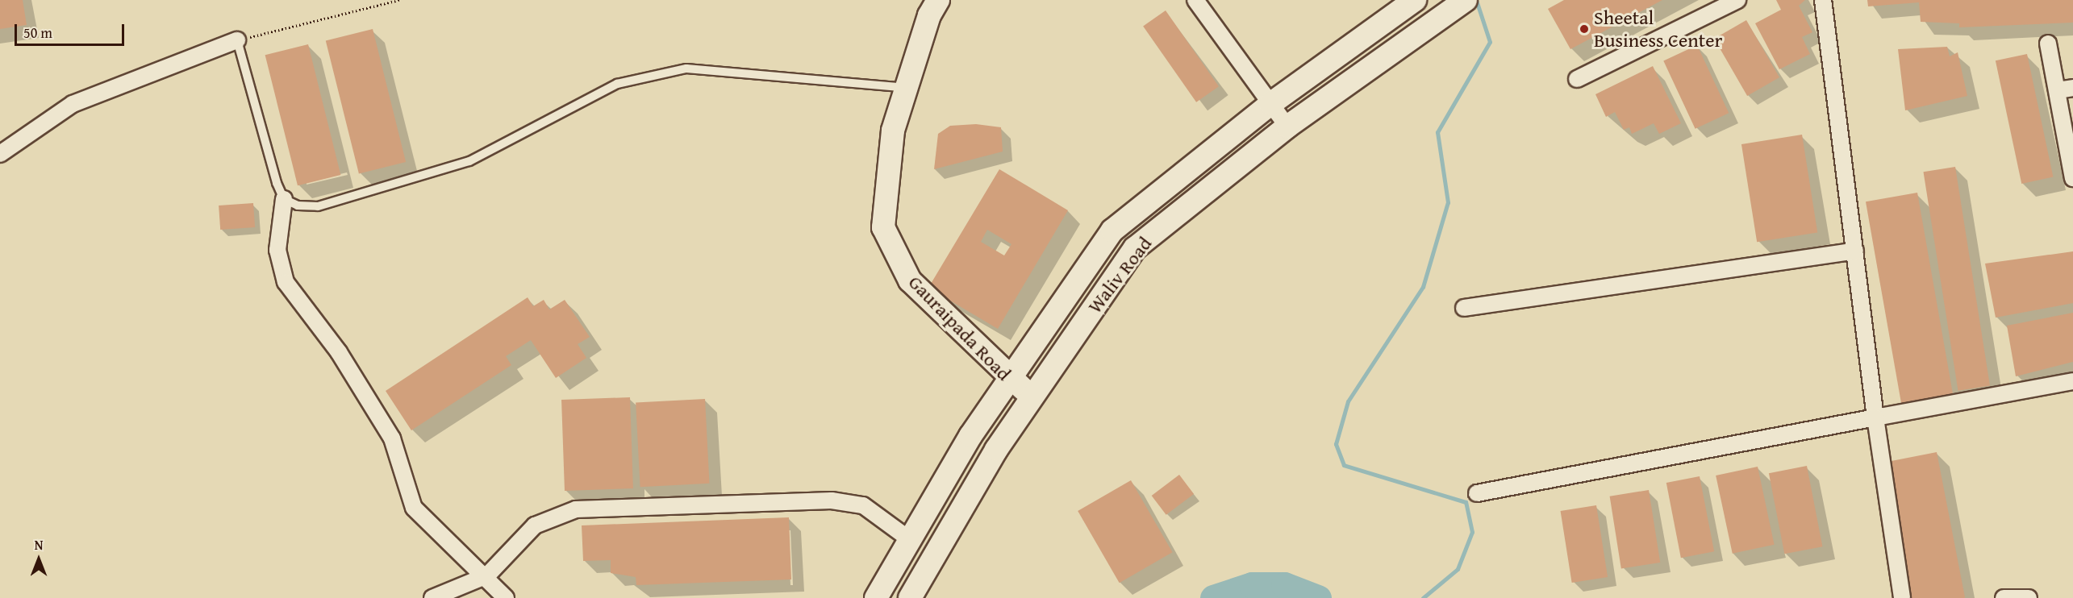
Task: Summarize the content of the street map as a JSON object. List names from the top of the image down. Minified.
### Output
{"streets":{"main road":["Waliv Road","Gauraipada Road"]},"crossings":[["Waliv Road","Gauraipada Road"]],"places":["Sheetal Business Center"],"scale_bar":"50 m","north":"top"}
